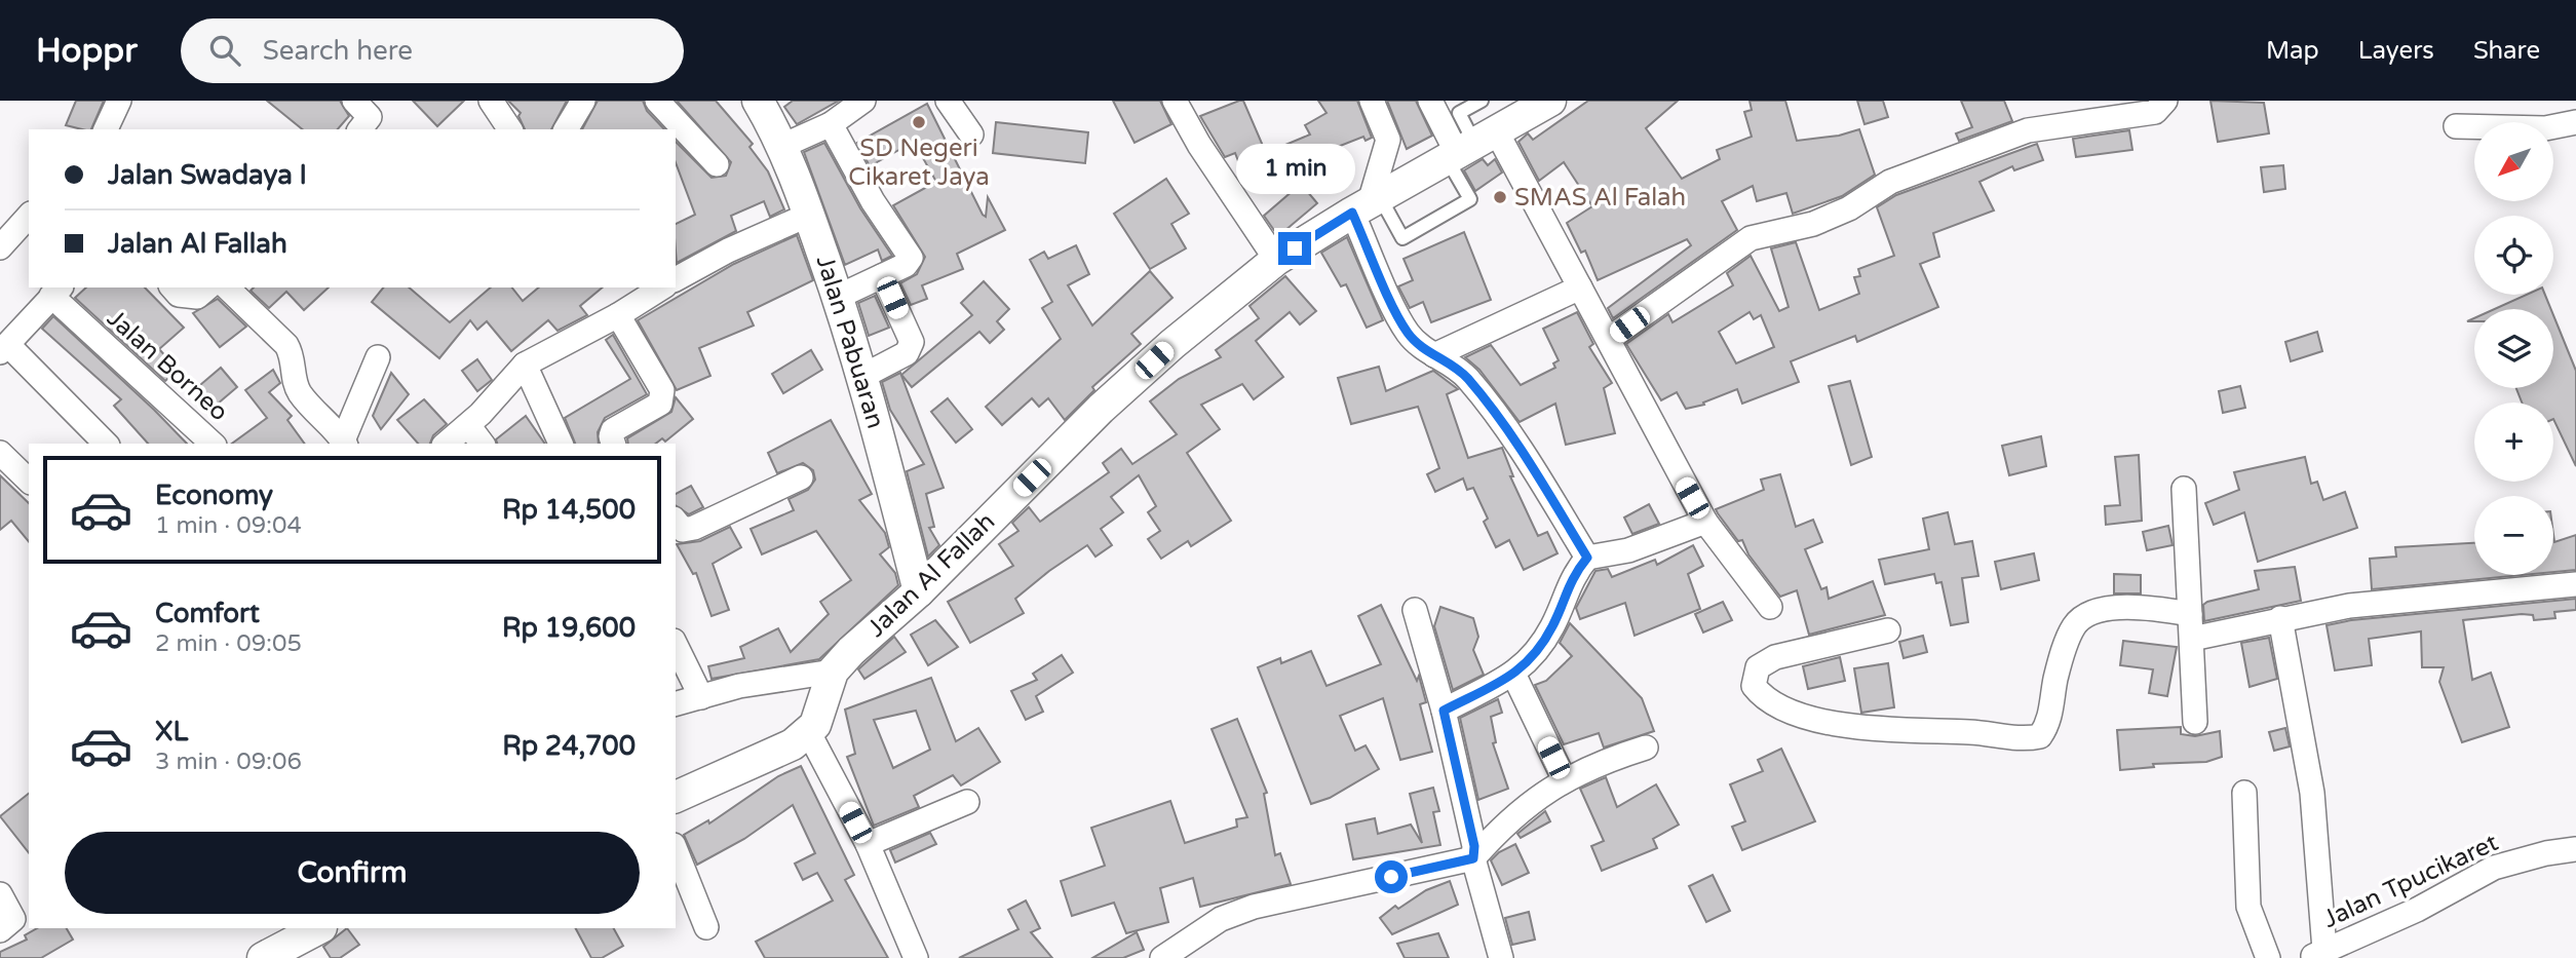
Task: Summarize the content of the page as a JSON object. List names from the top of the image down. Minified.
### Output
{"streets":{"street":["Jalan Pabuaran","Jalan Borneo","Jalan Al Fallah","Jalan Tpucikaret"]},"crossings":[["Jalan Pabuaran","Jalan Al Fallah"]],"places":["SD Negeri Cikaret Jaya","SMAS Al Falah"],"north":"bottom left","page":{"header":"Hoppr","search":"Search here","nav":["Map","Layers","Share"],"map_buttons":["+","−"],"banner":["Jalan Swadaya I","Jalan Al Fallah"],"bubble":"1 min","list":[{"name":"Economy","note":"1 min · 09:04","value":"Rp 14,500"},{"name":"Comfort","note":"2 min · 09:05","value":"Rp 19,600"},{"name":"XL","note":"3 min · 09:06","value":"Rp 24,700"}],"buttons":"Confirm"}}
